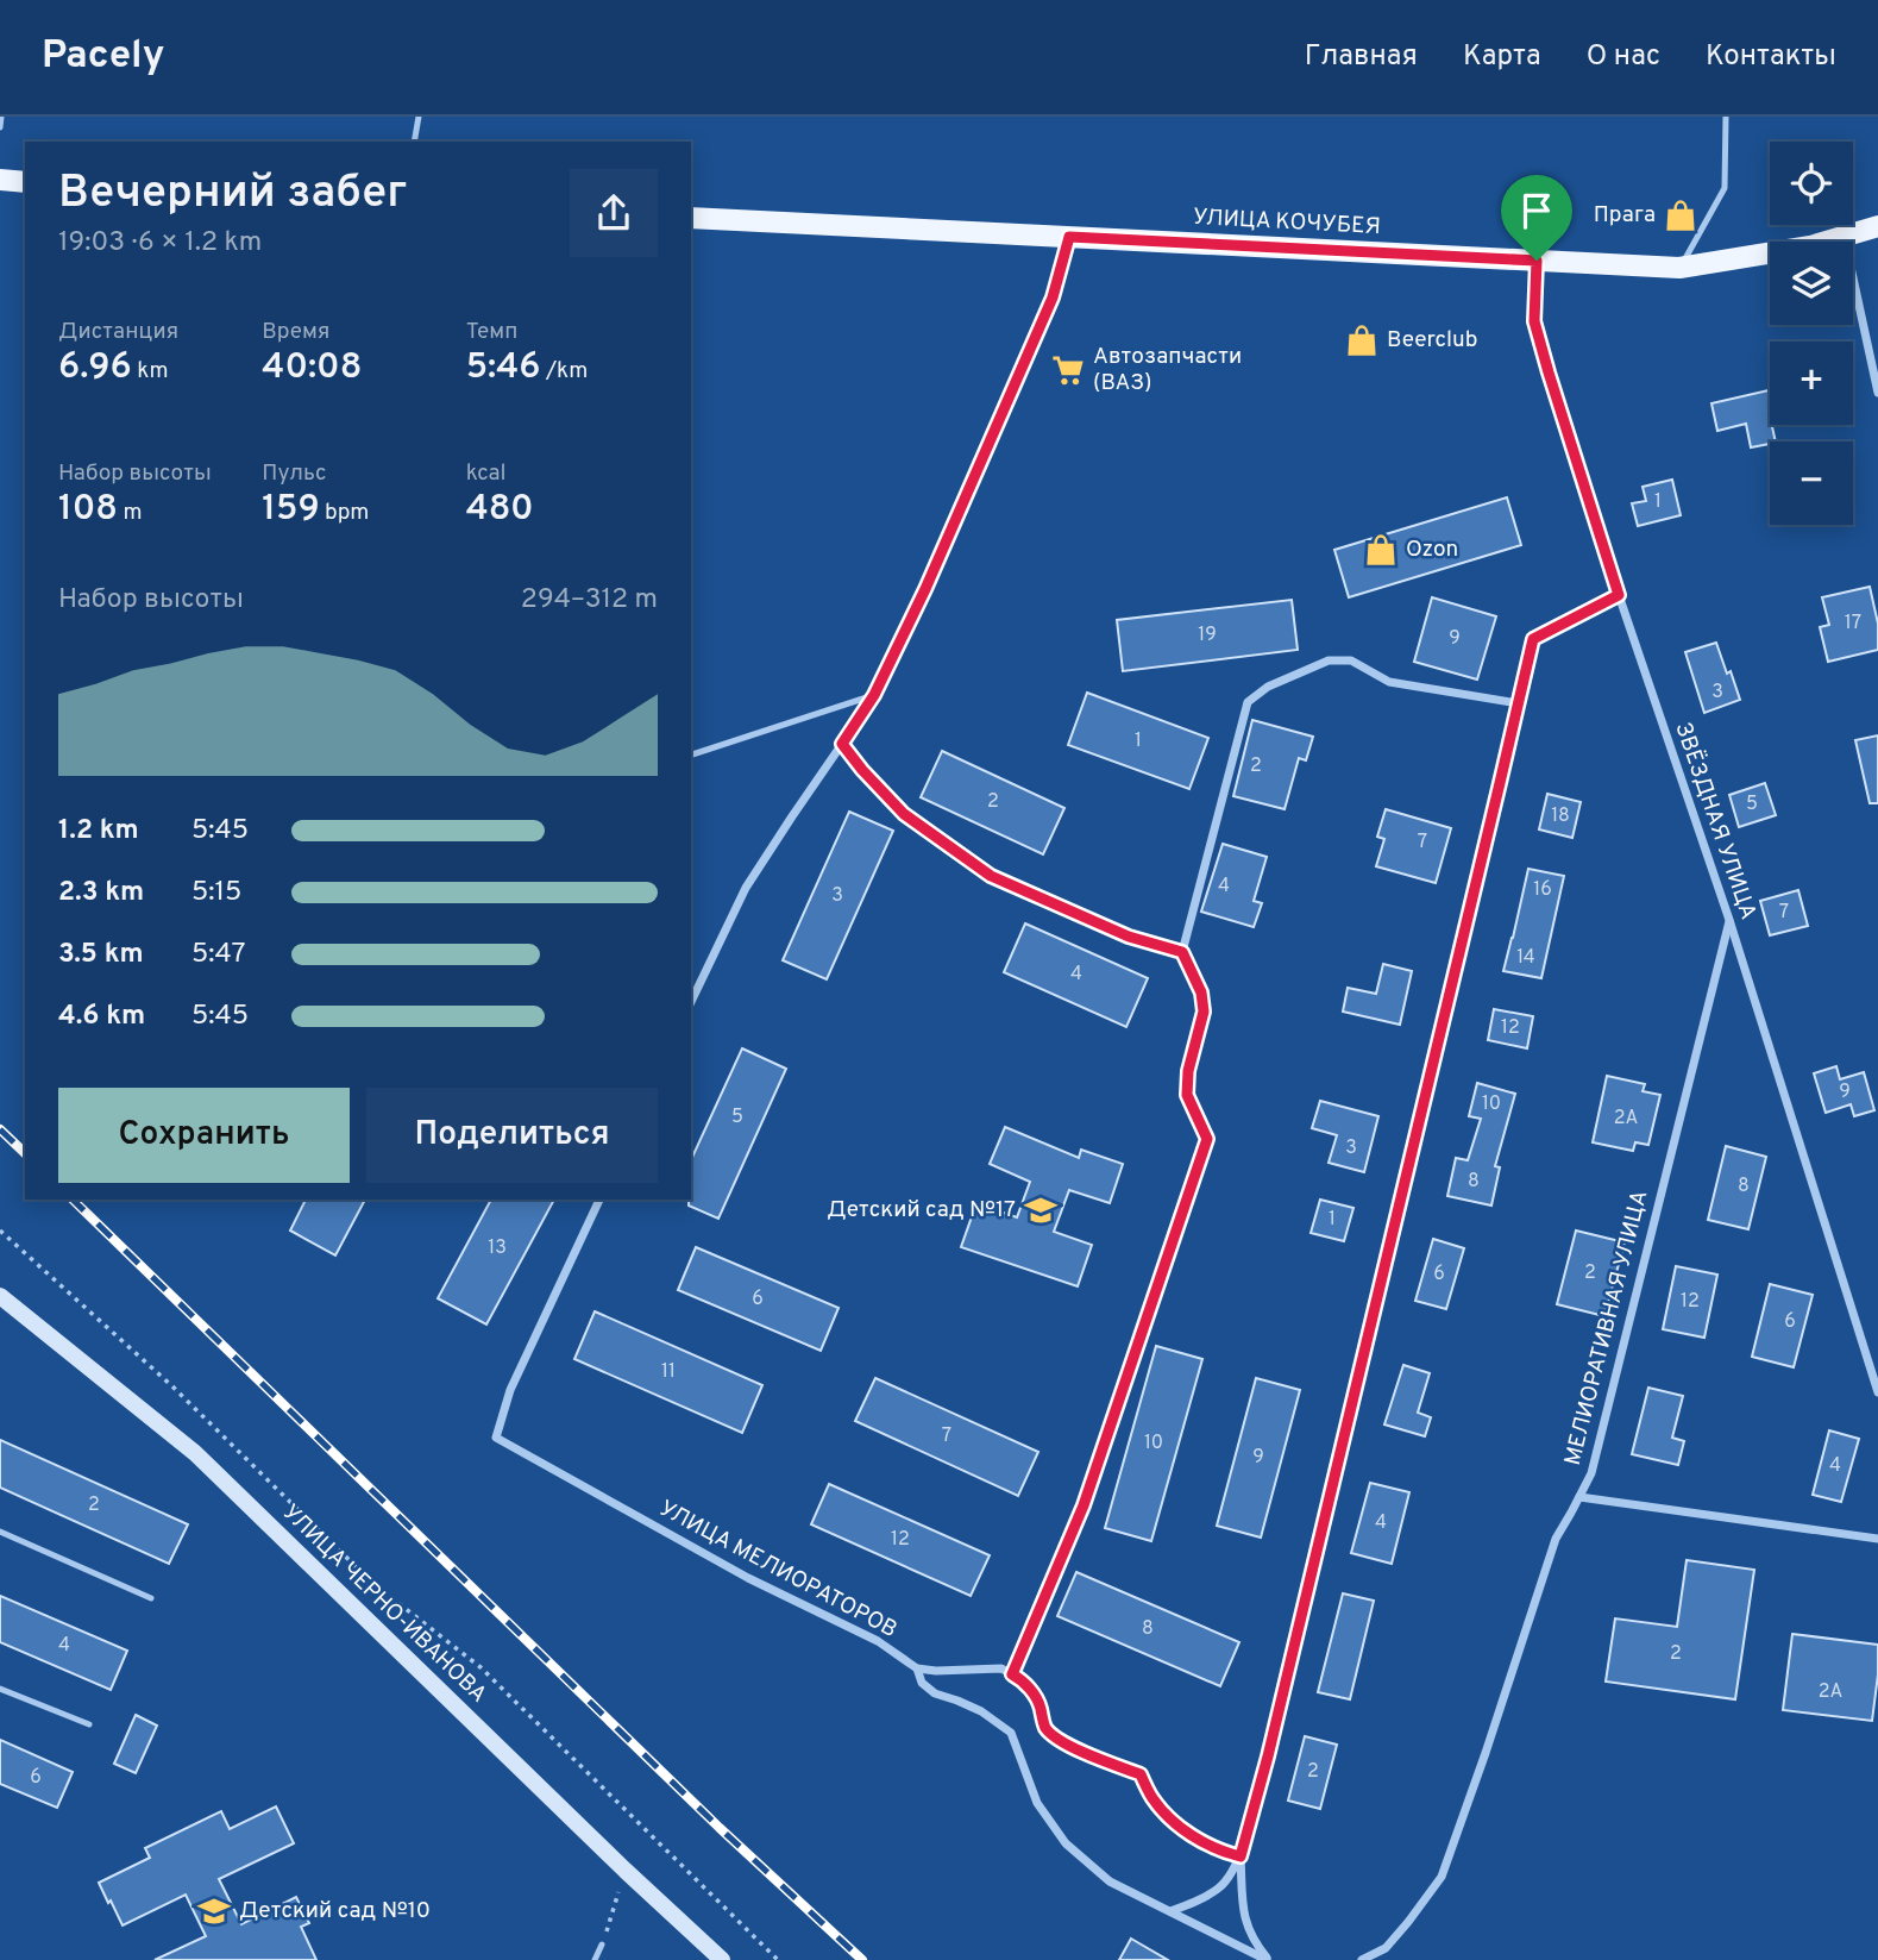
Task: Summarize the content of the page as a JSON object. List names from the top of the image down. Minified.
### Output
{"streets":{"main road":["УЛИЦА КОЧУБЕЯ","УЛИЦА ЧЕРНО-ИВАНОВА"],"street":["ЗВЁЗДНАЯ УЛИЦА","МЕЛИОРАТИВНАЯ УЛИЦА","УЛИЦА МЕЛИОРАТОРОВ"]},"crossings":[["УЛИЦА КОЧУБЕЯ","ЗВЁЗДНАЯ УЛИЦА"],["ЗВЁЗДНАЯ УЛИЦА","МЕЛИОРАТИВНАЯ УЛИЦА"]],"places":{"shop":["Прага","Beerclub","Ozon"],"supermarket":["Автозапчасти (ВАЗ)"],"school or university":["Детский сад №17","Детский сад №10"]},"house_numbers":["1","17","19","9","3","1","2","2","5","18","7","4","16","3","7","14","4","12","9","10","5","2А","3","8","8","1","13","2","6","6","12","6","11","7","10","9","4","2","4","12","8","4","2","2А","2","6"],"page":{"header":"Pacely","nav":["Главная","Карта","О нас","Контакты"],"map_buttons":["+","−"],"heading":["Вечерний забег","19:03 · 6 × 1.2 km"],"stats":[["Дистанция","6.96 km"],["Время","40:08"],["Темп","5:46 /km"],["Набор высоты","108 m"],["Пульс","159 bpm"],["kcal","480"]],"chart":["Набор высоты","294–312 m"],"list":[{"name":"1.2 km","note":"5:45"},{"name":"2.3 km","note":"5:15"},{"name":"3.5 km","note":"5:47"},{"name":"4.6 km","note":"5:45"}],"buttons":["Сохранить","Поделиться"]}}
